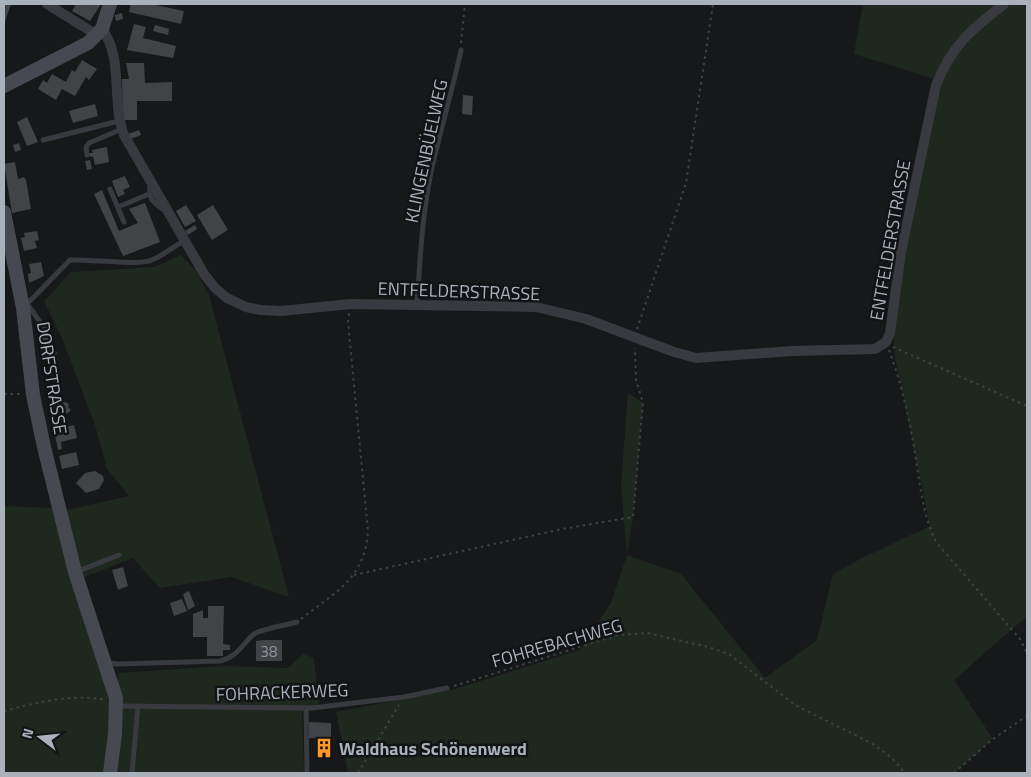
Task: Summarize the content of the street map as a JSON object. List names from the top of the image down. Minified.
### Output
{"streets":{"street":["ENTFELDERSTRASSE","DORFSTRASSE"],"lane":["KLINGENBÜELWEG","FOHRACKERWEG"],"path":["FOHREBACHWEG"]},"crossings":[["KLINGENBÜELWEG","ENTFELDERSTRASSE"],["DORFSTRASSE","FOHRACKERWEG"],["FOHREBACHWEG","FOHRACKERWEG"]],"places":{"building":["Waldhaus Schönenwerd"]},"house_numbers":["38"],"north":"left"}
